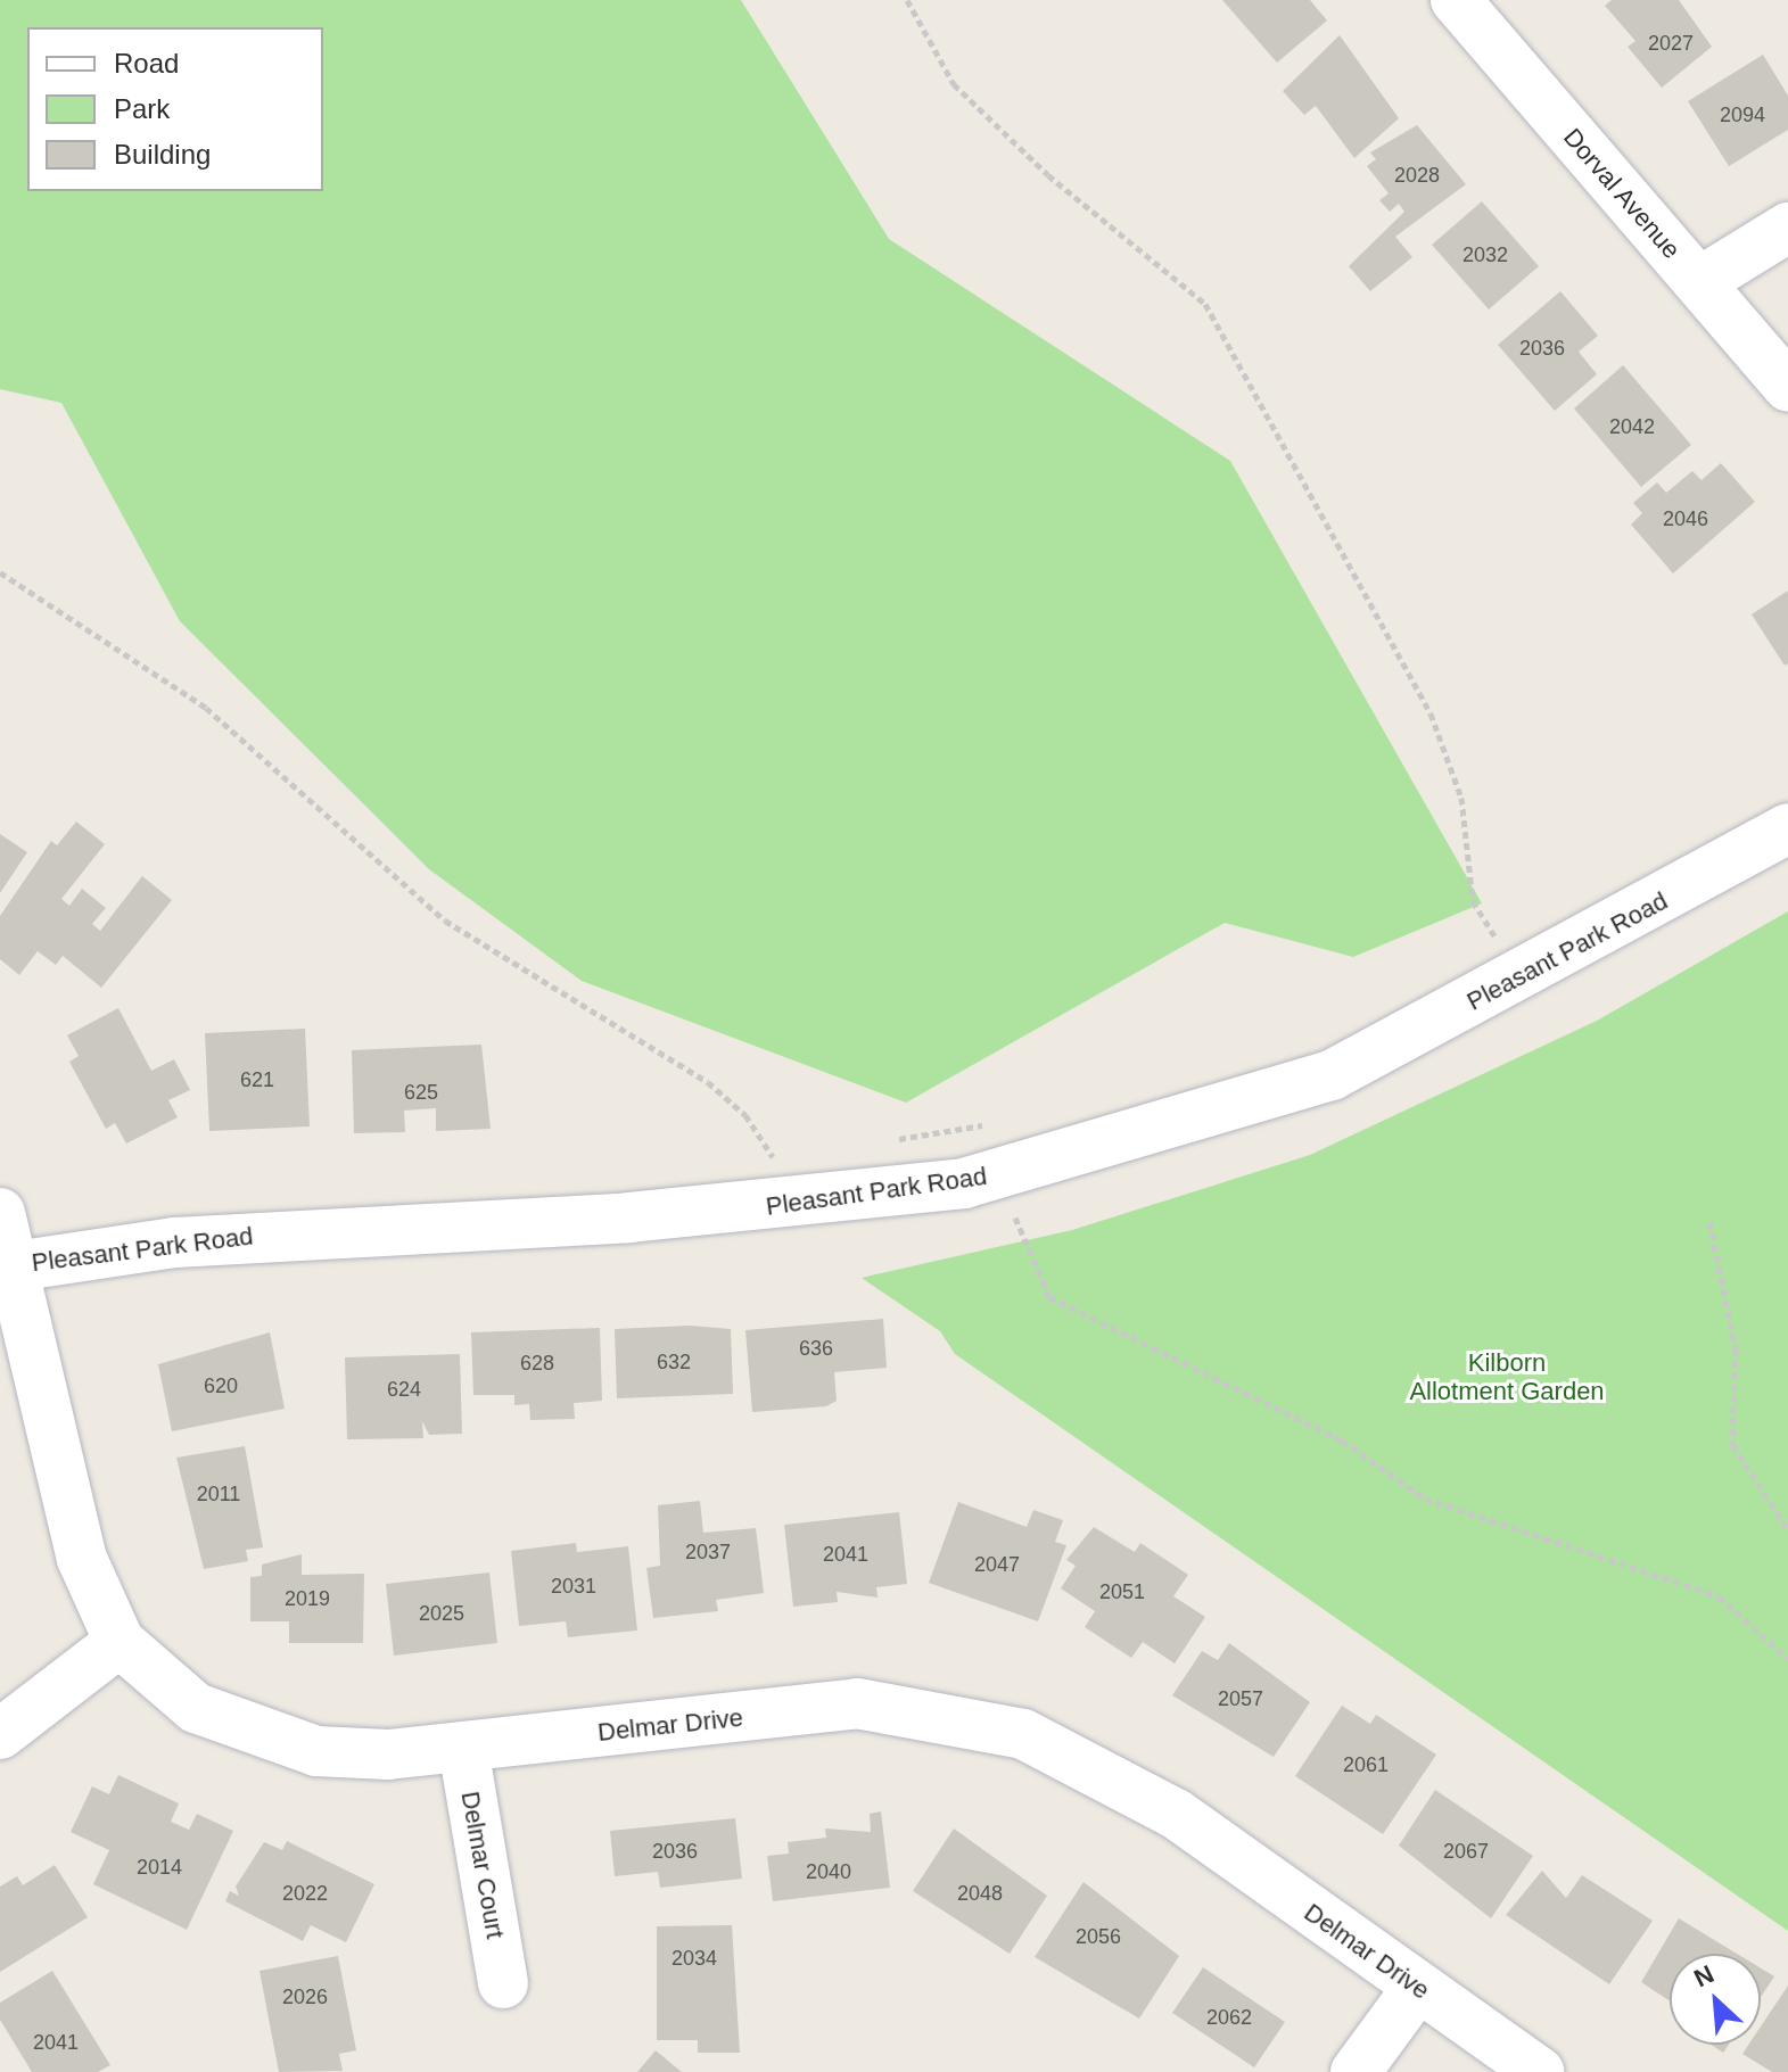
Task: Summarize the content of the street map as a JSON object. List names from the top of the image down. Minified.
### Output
{"streets":{"street":["Dorval Avenue","Pleasant Park Road","Delmar Drive","Delmar Court"]},"crossings":[["Pleasant Park Road","Delmar Drive"],["Delmar Drive","Delmar Court"]],"parks":["Kilborn Allotment Garden"],"house_numbers":["2027","2094","2028","2032","2036","2042","2046","621","625","636","632","628","620","624","2011","2037","2041","2047","2031","2051","2019","2025","2057","2061","2036","2067","2014","2040","2022","2048","2056","2034","2026","2062","2041"],"legend":["Road","Park","Building"],"north":"top left"}
